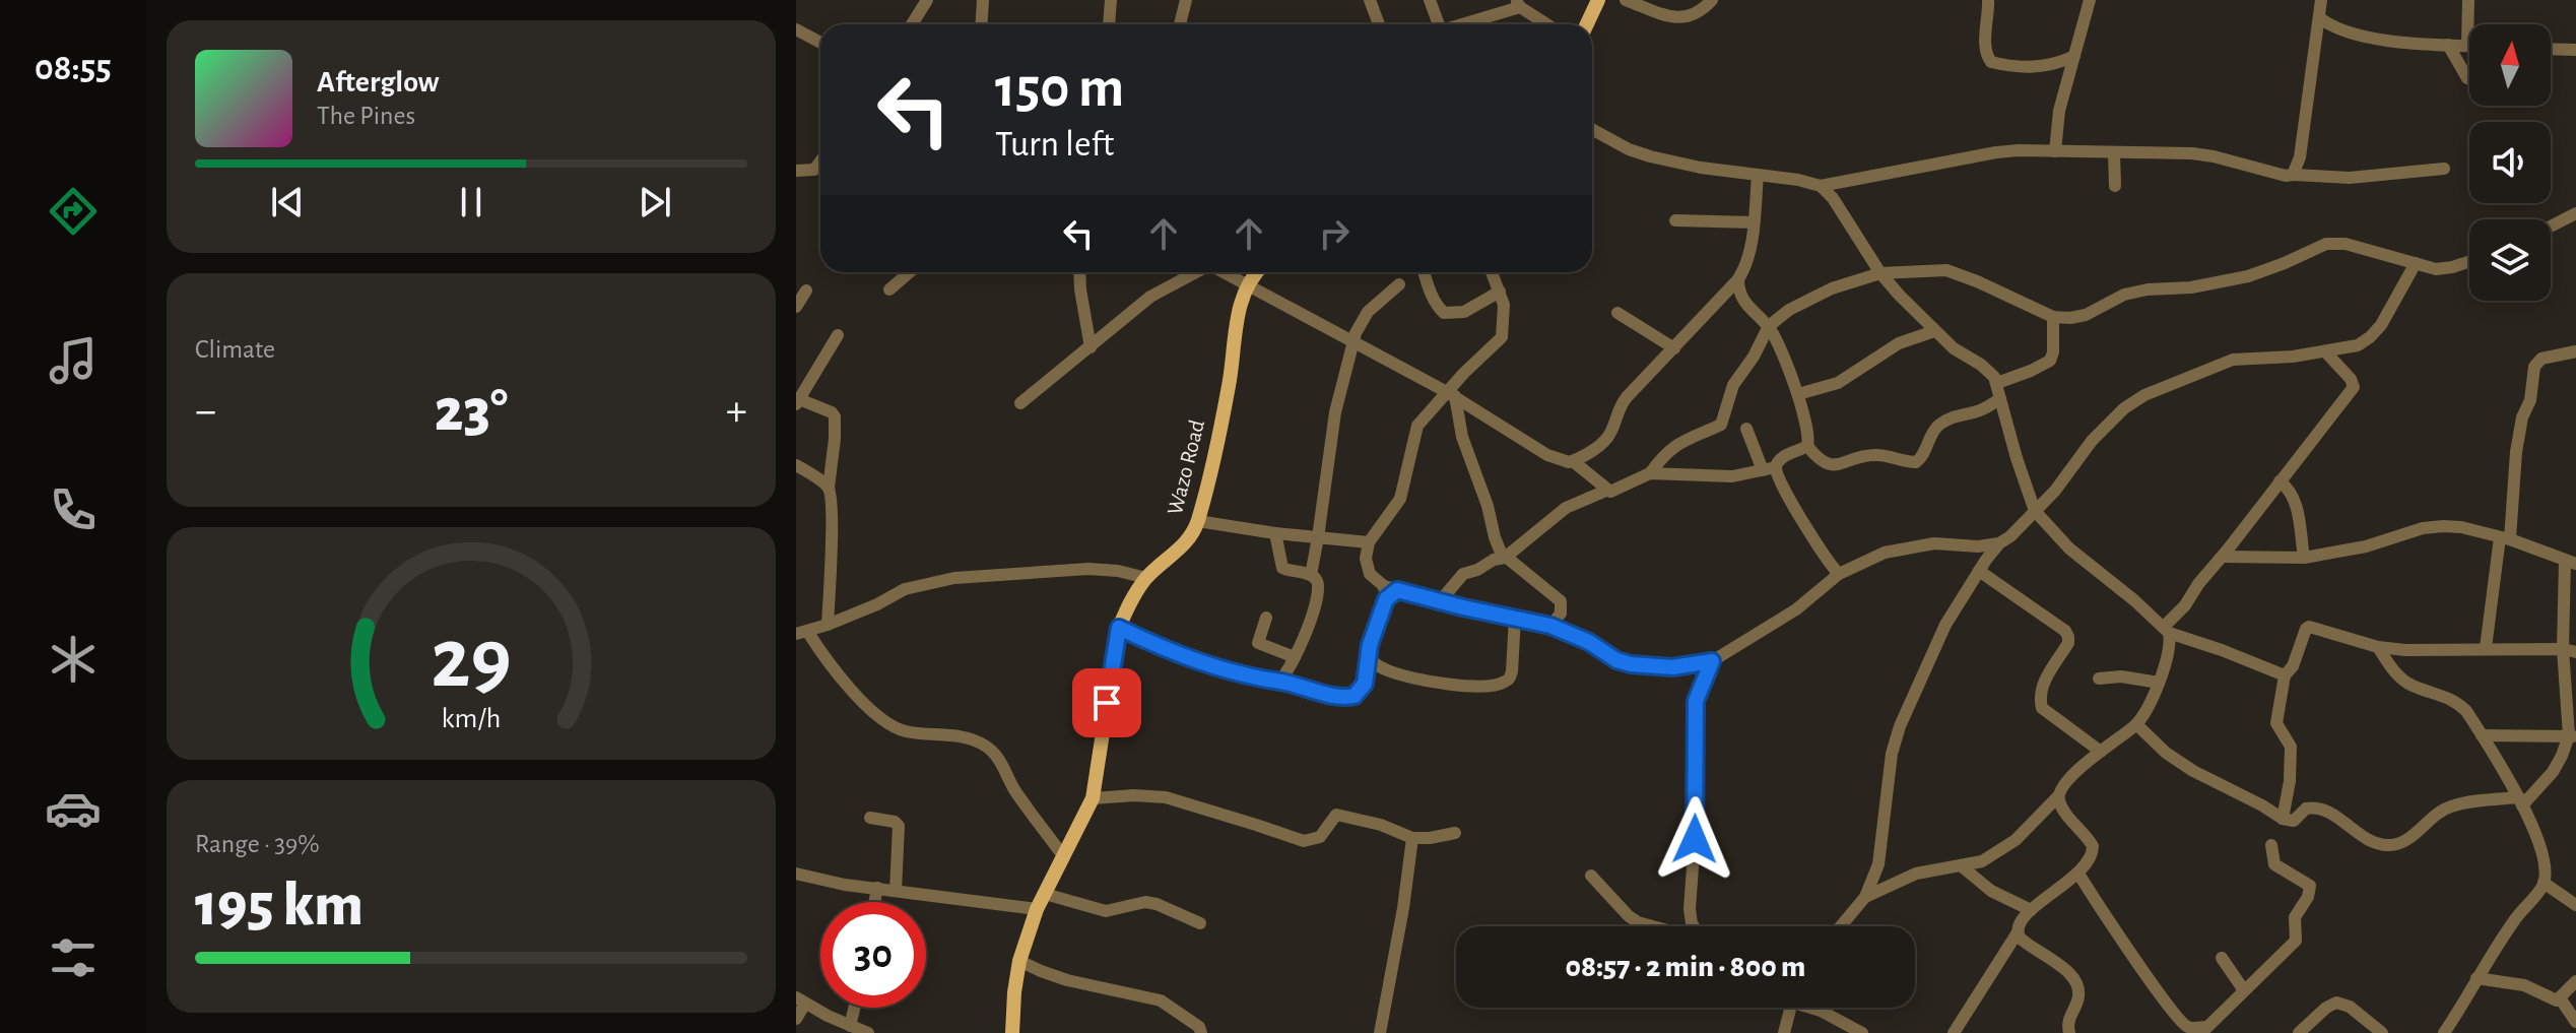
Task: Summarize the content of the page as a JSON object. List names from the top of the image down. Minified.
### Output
{"streets":{"main road":["Wazo Road"]},"north":"top","page":{"tabs":"08:55","turn":["150 m","Turn left"],"song":["Afterglow","The Pines"],"tile":["Climate",["Range · 39%","195 km"]],"heat":["−","23°","+"],"limit":"30","trip":"08:57 · 2 min · 800 m","gauge":["29","km/h"]}}
